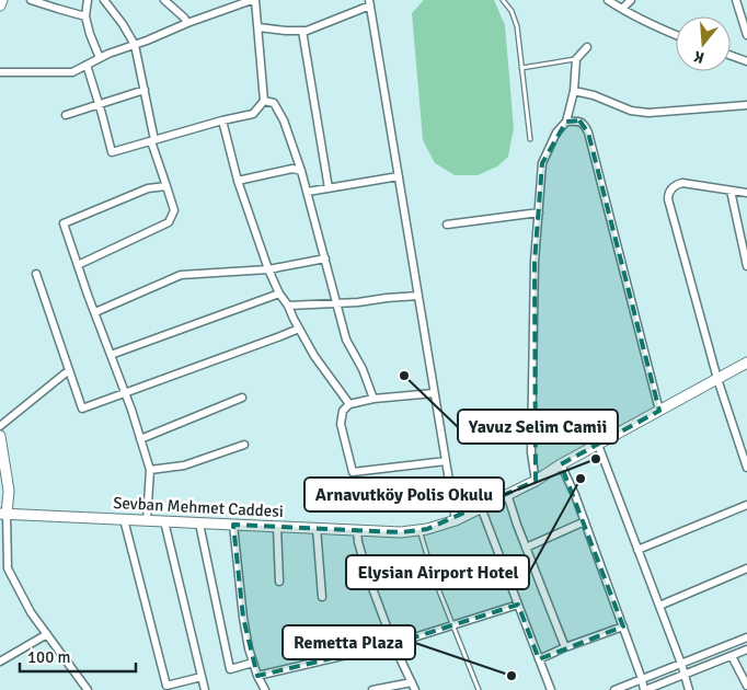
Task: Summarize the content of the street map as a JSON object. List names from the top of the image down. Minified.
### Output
{"streets":{"main road":["Sevban Mehmet Caddesi"]},"places":["Yavuz Selim Camii","Arnavutköy Polis Okulu","Elysian Airport Hotel","Remetta Plaza"],"scale_bar":"100 m","north":"bottom"}
